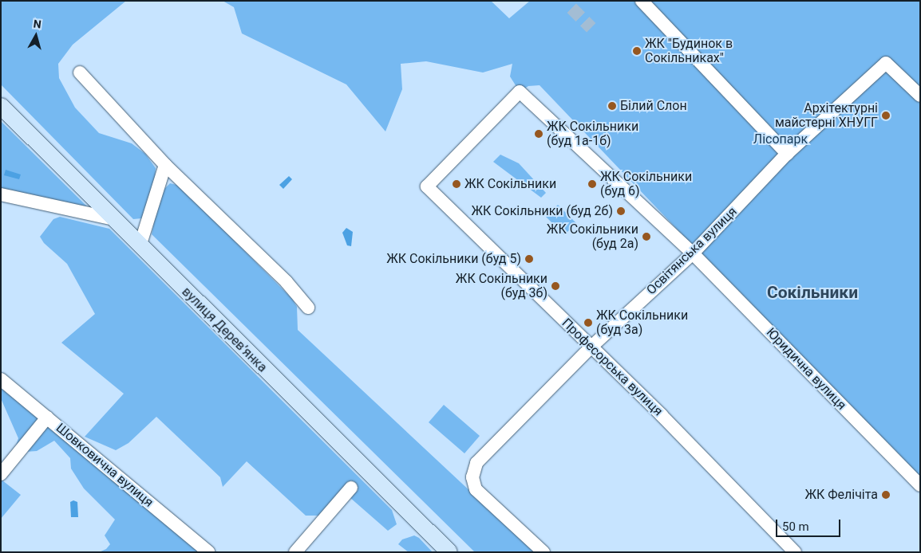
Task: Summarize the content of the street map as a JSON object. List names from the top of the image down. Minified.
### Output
{"streets":{"main road":["вулиця Дерев’янка"],"street":["Освітянська вулиця","Професорська вулиця","Юридична вулиця","Шовковична вулиця"]},"crossings":[["Освітянська вулиця","Професорська вулиця"],["Освітянська вулиця","Юридична вулиця"],["Професорська вулиця","Юридична вулиця"]],"districts":["Сокільники"],"parks":["Лісопарк"],"places":["ЖК \"Будинок в Сокільниках\"","Білий Слон","Архітектурні майстерні ХНУГГ","ЖК Сокільники (буд 1а-1б)","ЖК Сокільники","ЖК Сокільники (буд 6)","ЖК Сокільники (буд 2б)","ЖК Сокільники (буд 2а)","ЖК Сокільники (буд 5)","ЖК Сокільники (буд 3б)","ЖК Сокільники (буд 3а)","ЖК Фелічіта"],"scale_bar":"50 m","north":"top"}
